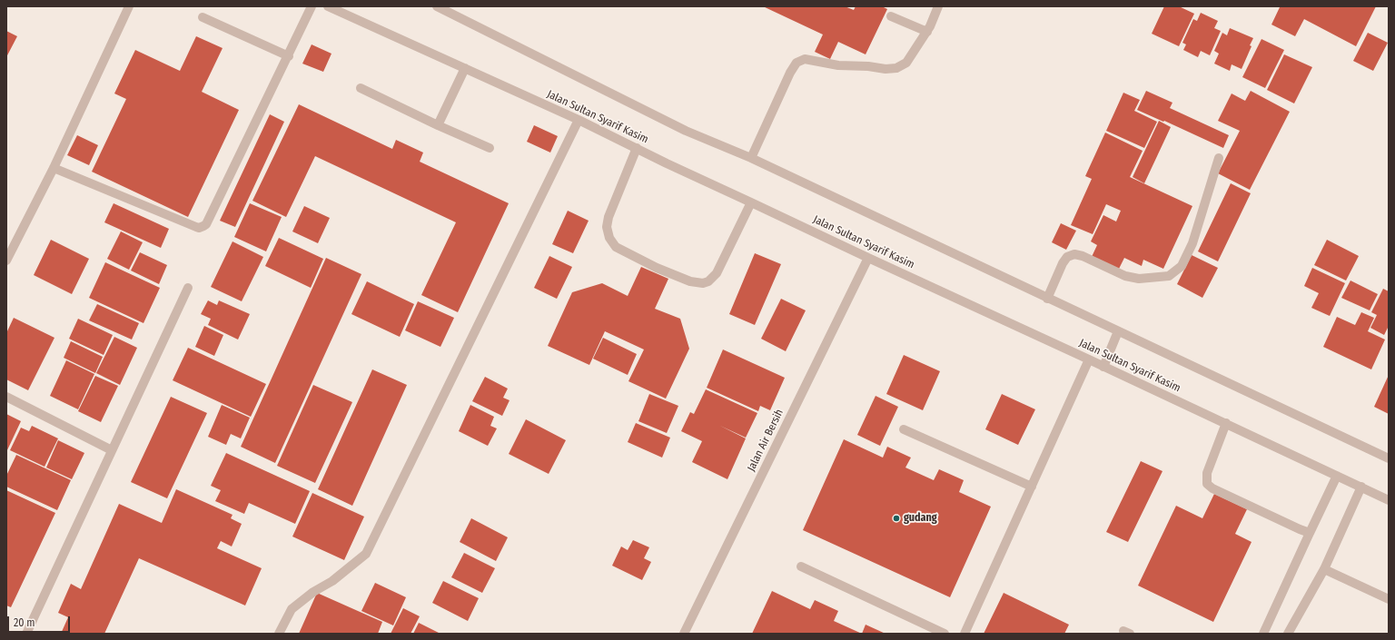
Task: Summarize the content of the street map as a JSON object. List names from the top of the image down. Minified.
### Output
{"streets":{"street":["Jalan Sultan Syarif Kasim","Jalan Air Bersih"]},"crossings":[["Jalan Sultan Syarif Kasim","Jalan Air Bersih"]],"places":["gudang"],"scale_bar":"20 m"}
